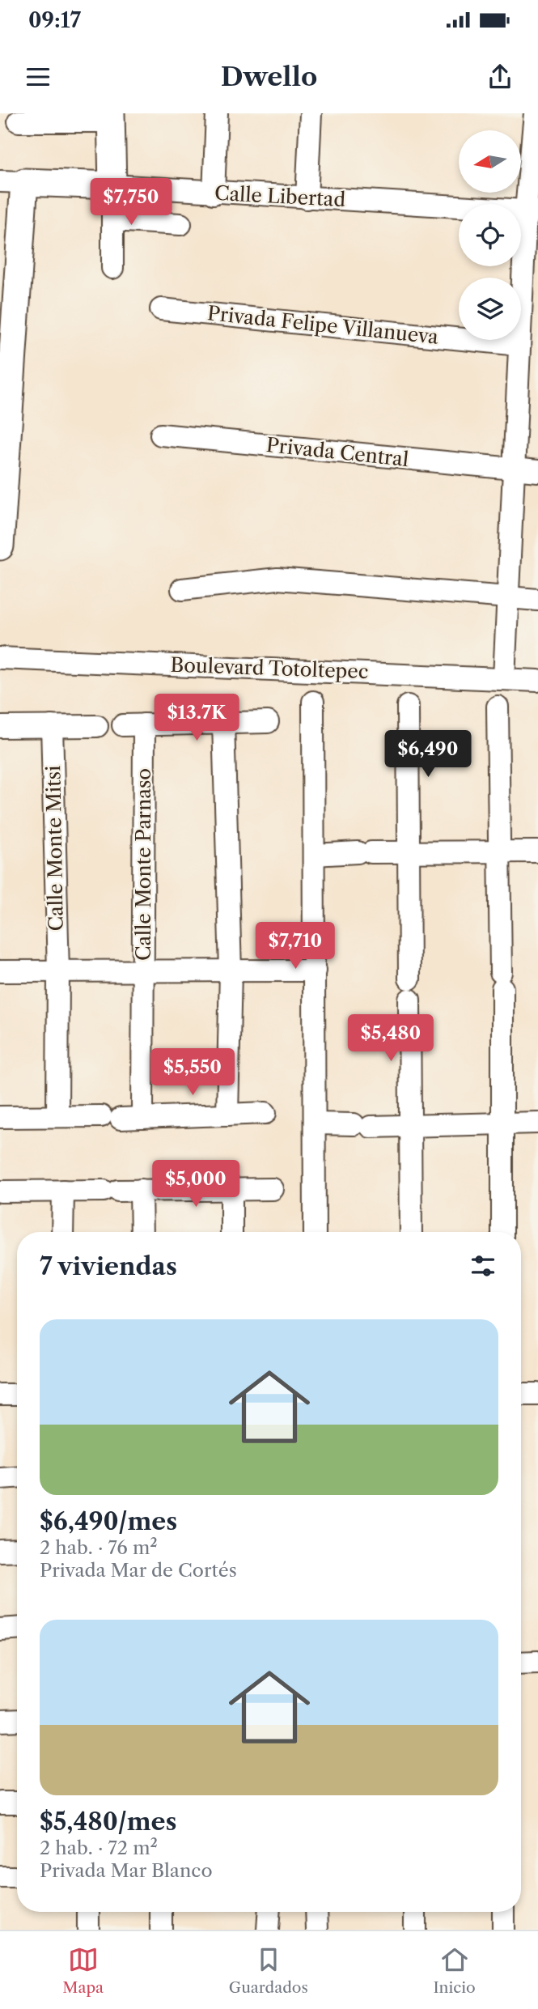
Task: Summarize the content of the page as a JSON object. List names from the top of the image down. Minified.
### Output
{"streets":{"main road":["Calle Libertad"],"street":["Privada Felipe Villanueva","Privada Central","Boulevard Totoltepec","Calle Monte Mitsi","Calle Monte Parnaso"]},"north":"left","page":{"status":"09:17","header":"Dwello","price":["$7,750","$13.7K","$6,490","$7,710","$5,480","$5,550","$5,000"],"heading":"7 viviendas","list":[{"name":"$6,490/mes","note":"2 hab. · 76 m² · Privada Mar de Cortés"},{"name":"$5,480/mes","note":"2 hab. · 72 m² · Privada Mar Blanco"}],"tabs":["Mapa","Guardados","Inicio"]}}
